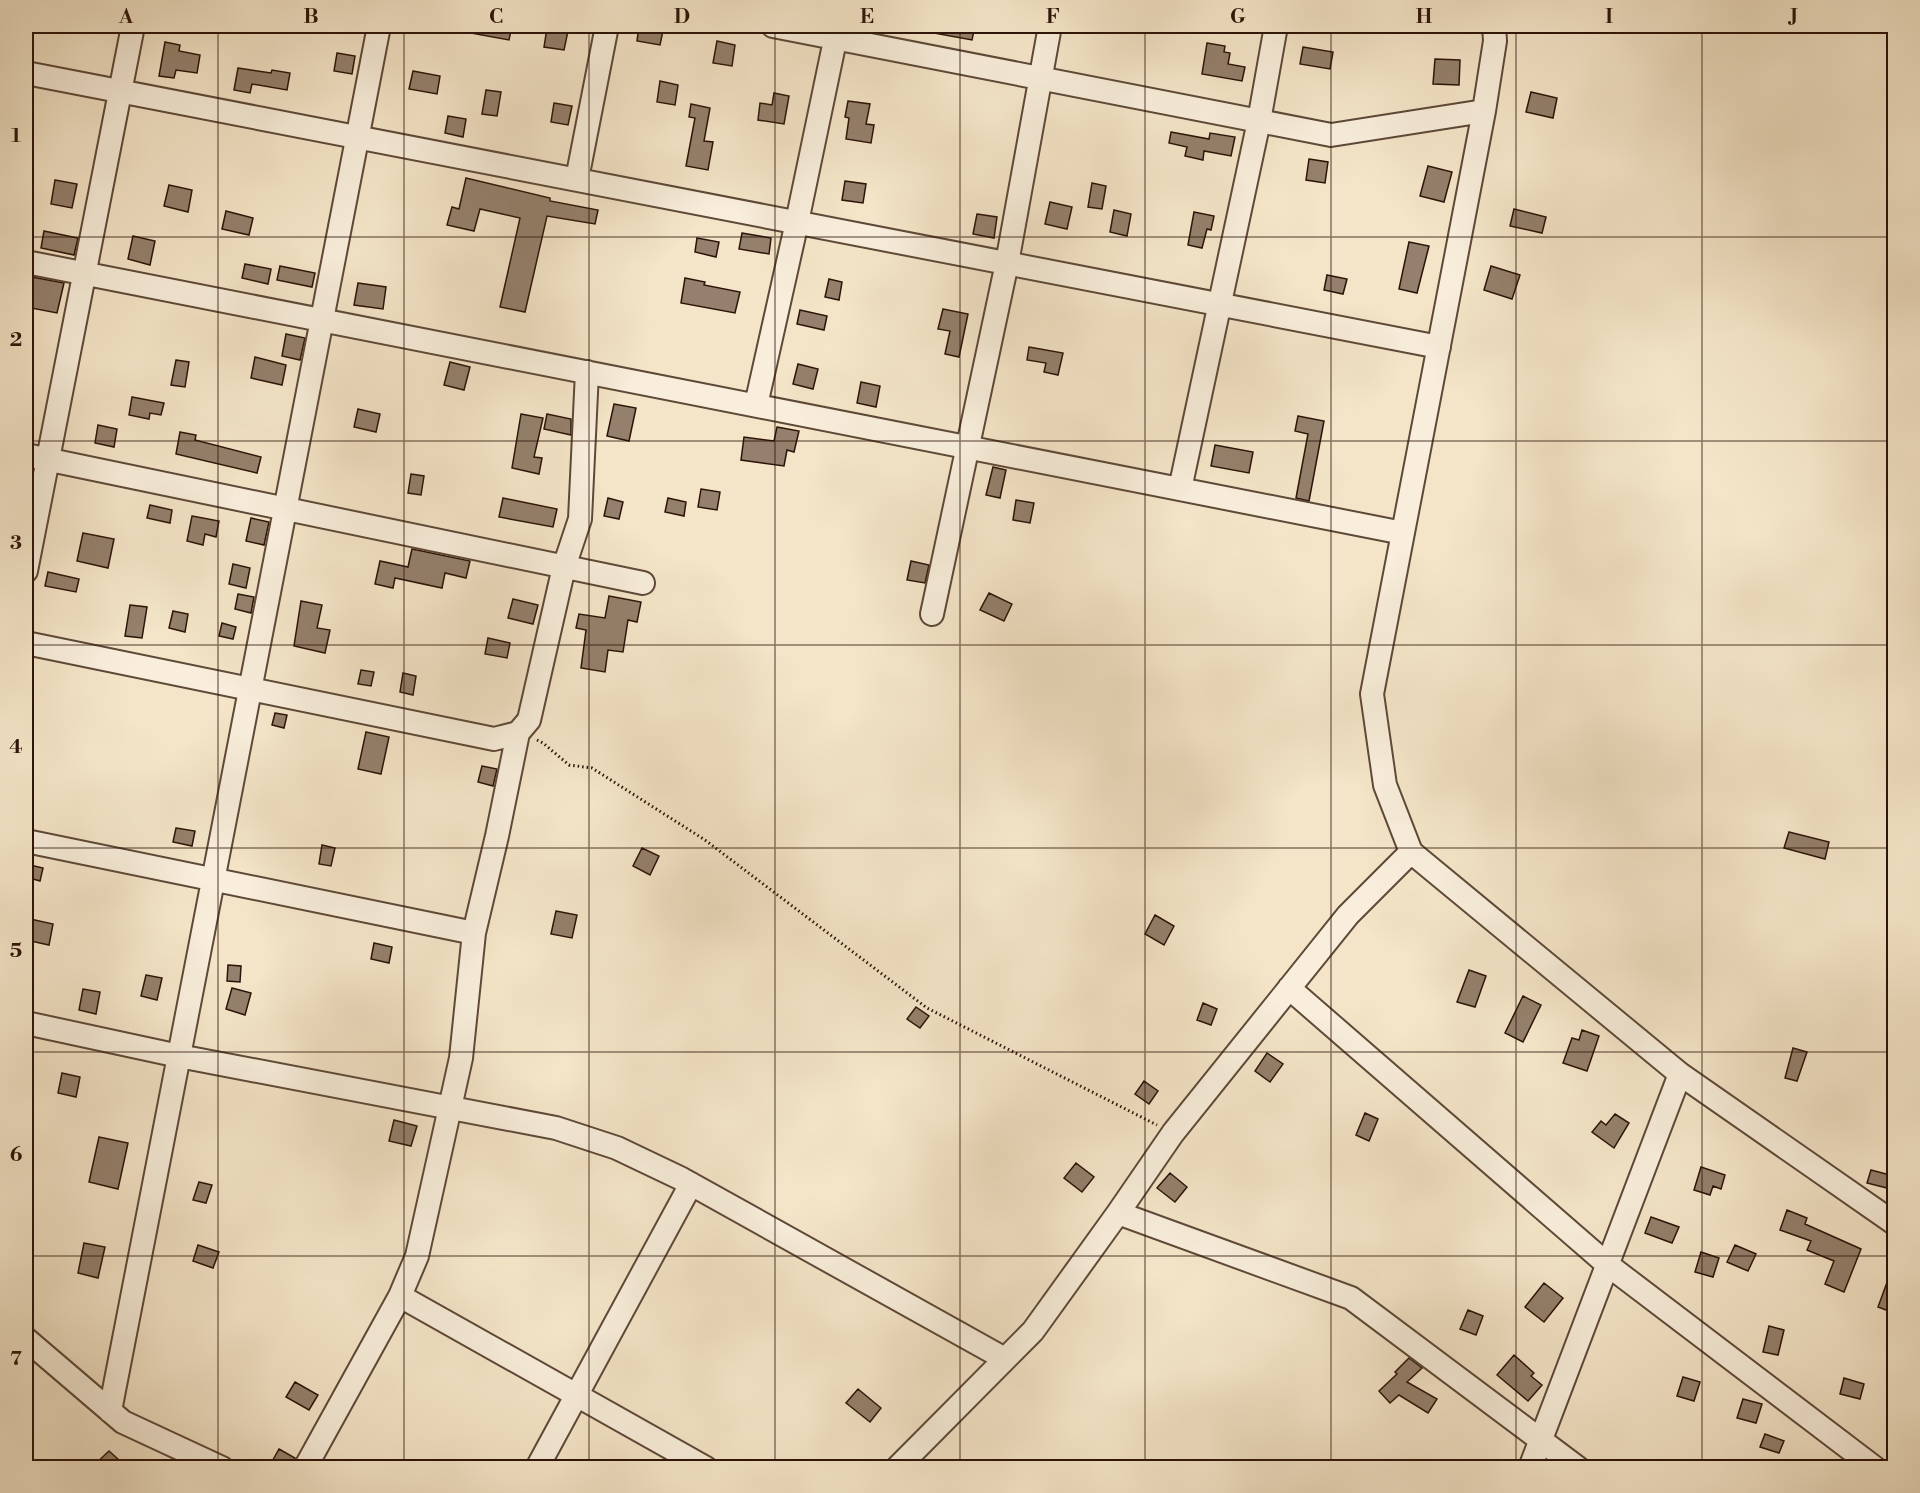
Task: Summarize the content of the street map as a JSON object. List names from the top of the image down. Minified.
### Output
{"grid":{"columns":["A","B","C","D","E","F","G","H","I","J"],"rows":["1","2","3","4","5","6","7"]}}
